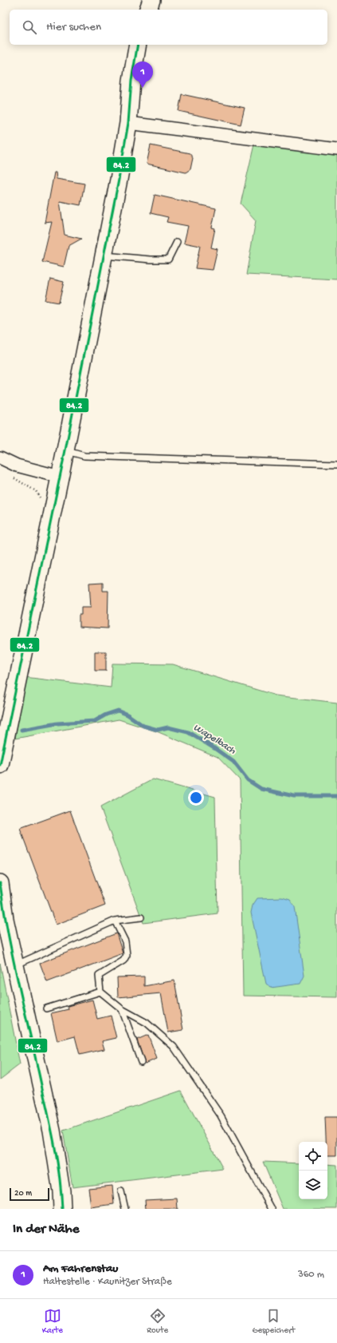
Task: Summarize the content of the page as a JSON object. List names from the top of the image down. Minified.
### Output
{"water":["Wapelbach"],"lines":["transit line 84.2"],"scale_bar":"20 m","page":{"search":"Hier suchen","pins":"1","scale":"20 m","heading":"In der Nähe","list":[{"mark":"1","name":"Am Fahrenstau","note":"Haltestelle · Kaunitzer Straße","value":"360 m"}],"nav":["Karte","Route","Gespeichert"]}}
